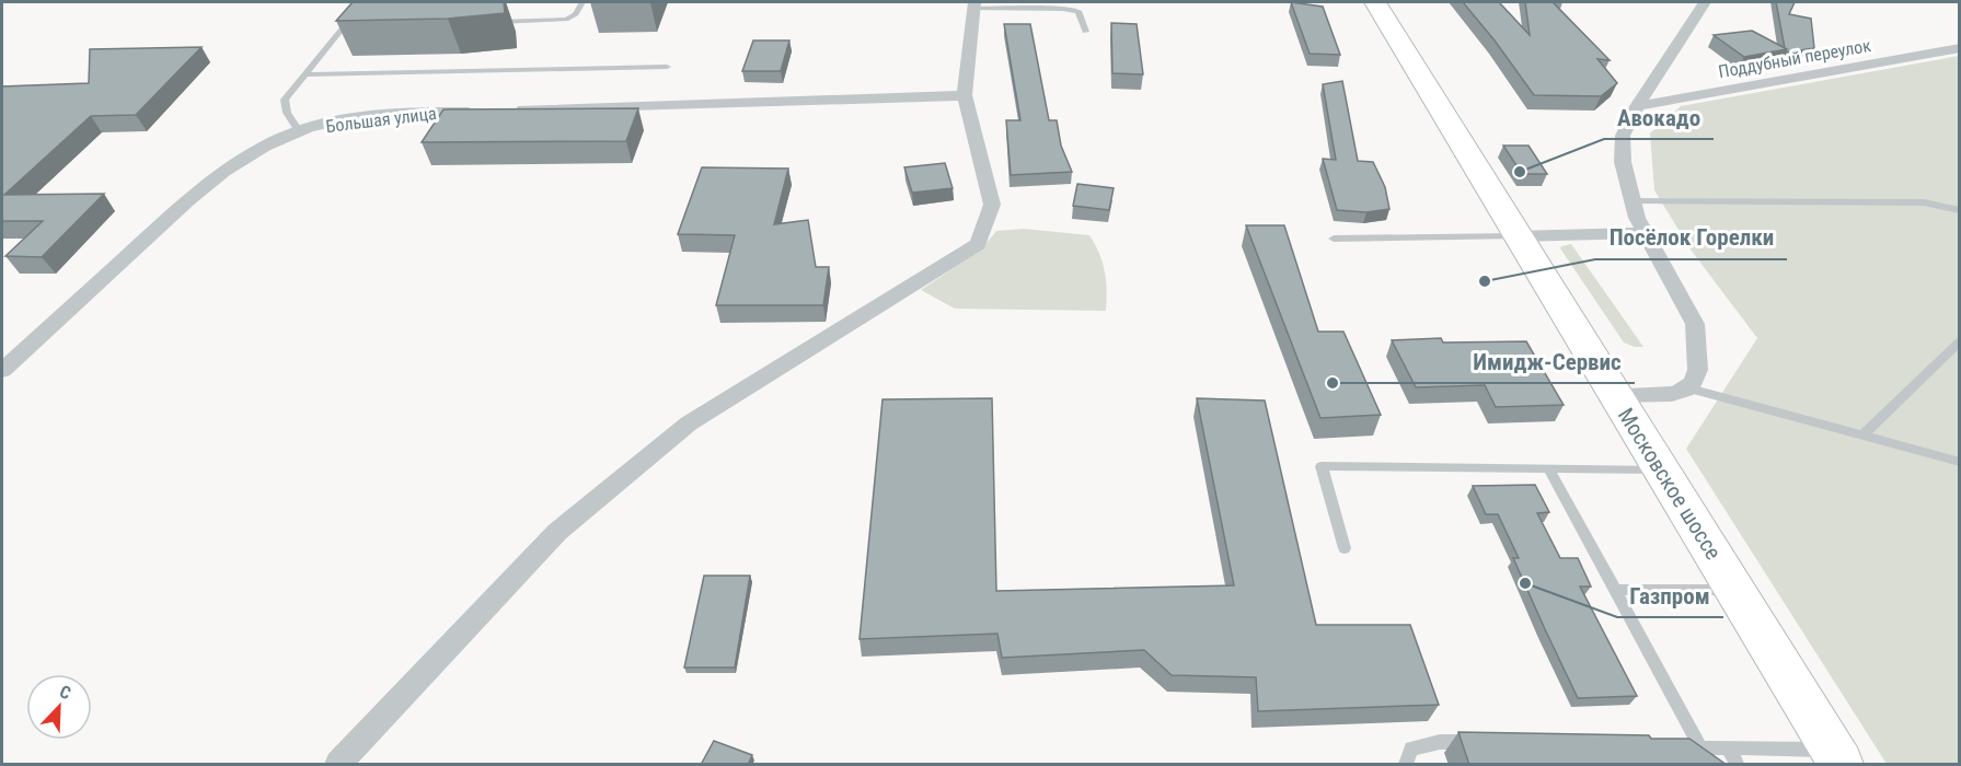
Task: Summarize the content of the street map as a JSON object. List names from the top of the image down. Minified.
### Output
{"streets":{"main road":["Московское шоссе"],"street":["Поддубный переулок","Большая улица"]},"places":["Авокадо","Посёлок Горелки","Имидж-Сервис","Газпром"],"north":"top right"}
